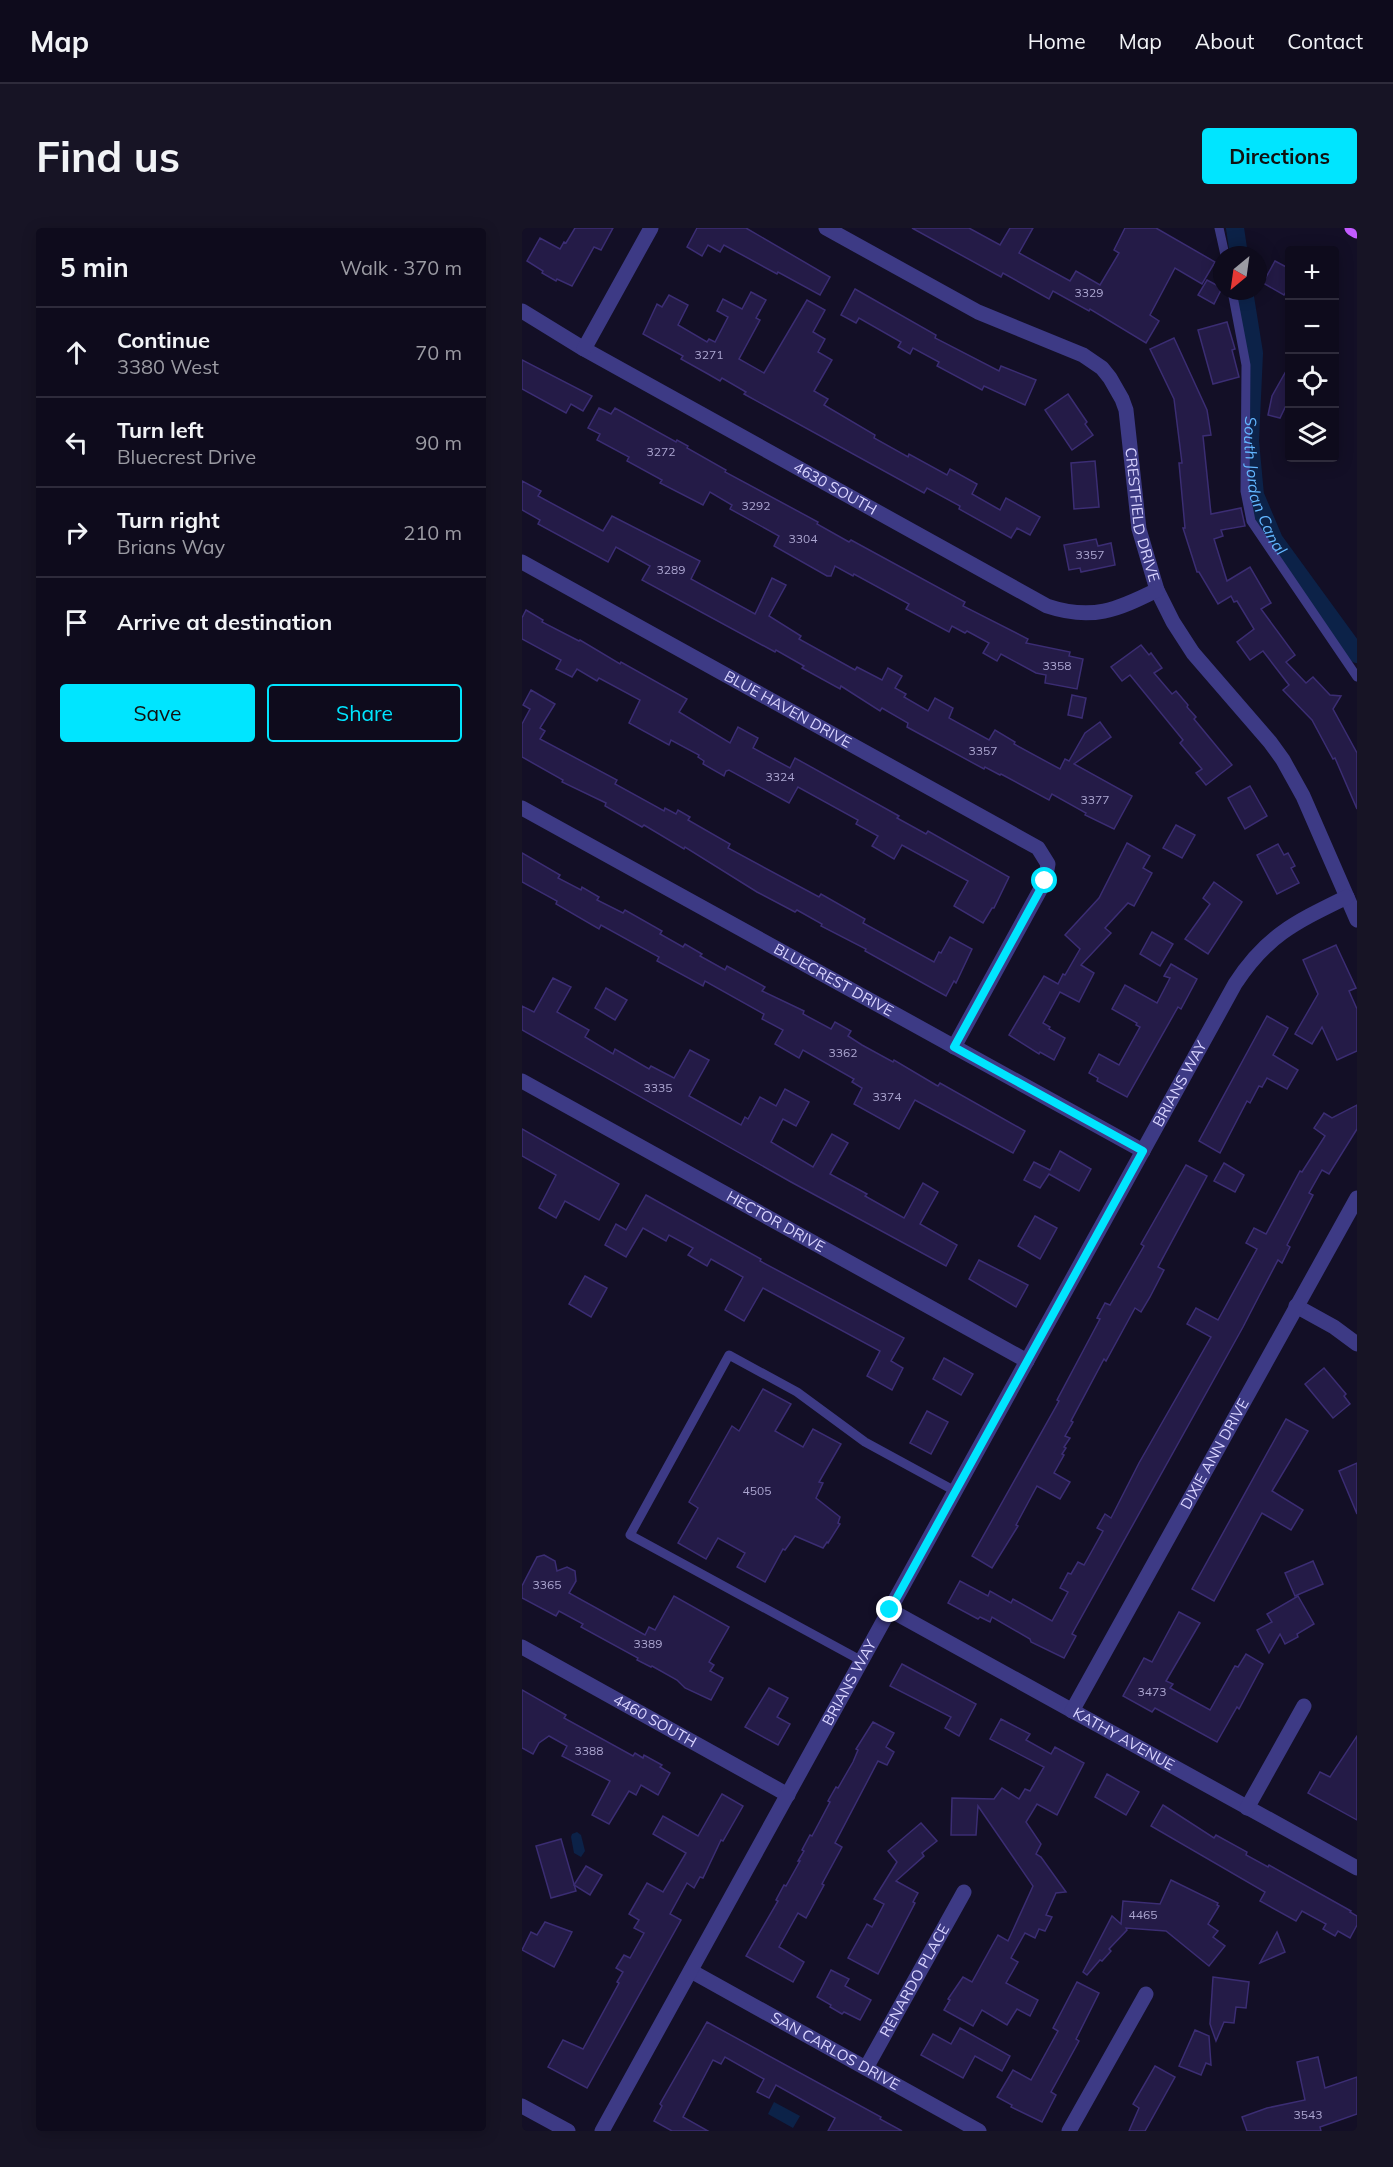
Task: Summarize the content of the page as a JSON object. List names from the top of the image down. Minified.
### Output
{"streets":{"street":["4630 SOUTH","CRESTFIELD DRIVE","BLUE HAVEN DRIVE","BLUECREST DRIVE","BRIANS WAY","HECTOR DRIVE","DIXIE ANN DRIVE","4460 SOUTH","KATHY AVENUE","RENARDO PLACE","SAN CARLOS DRIVE"]},"crossings":[["4630 SOUTH","CRESTFIELD DRIVE"],["CRESTFIELD DRIVE","BRIANS WAY"],["BLUE HAVEN DRIVE","BLUECREST DRIVE"],["BLUECREST DRIVE","BRIANS WAY"],["BRIANS WAY","HECTOR DRIVE"],["BRIANS WAY","4460 SOUTH"],["BRIANS WAY","KATHY AVENUE"],["BRIANS WAY","SAN CARLOS DRIVE"],["DIXIE ANN DRIVE","KATHY AVENUE"],["RENARDO PLACE","SAN CARLOS DRIVE"]],"water":["South Jordan Canal"],"house_numbers":["3329","3271","3272","3292","3304","3357","3289","3358","3357","3324","3377","3362","3335","3374","4505","3365","3389","3473","3388","4465","3543"],"north":"bottom left","page":{"header":"Map","nav":["Home","Map","About","Contact"],"buttons":["Directions",["Save","Share"]],"title":"Find us","heading":["5 min","Walk · 370 m"],"map_buttons":["+","−"],"list":[["Continue","3380 West","70 m"],["Turn left","Bluecrest Drive","90 m"],["Turn right","Brians Way","210 m"],"Arrive at destination"]}}
